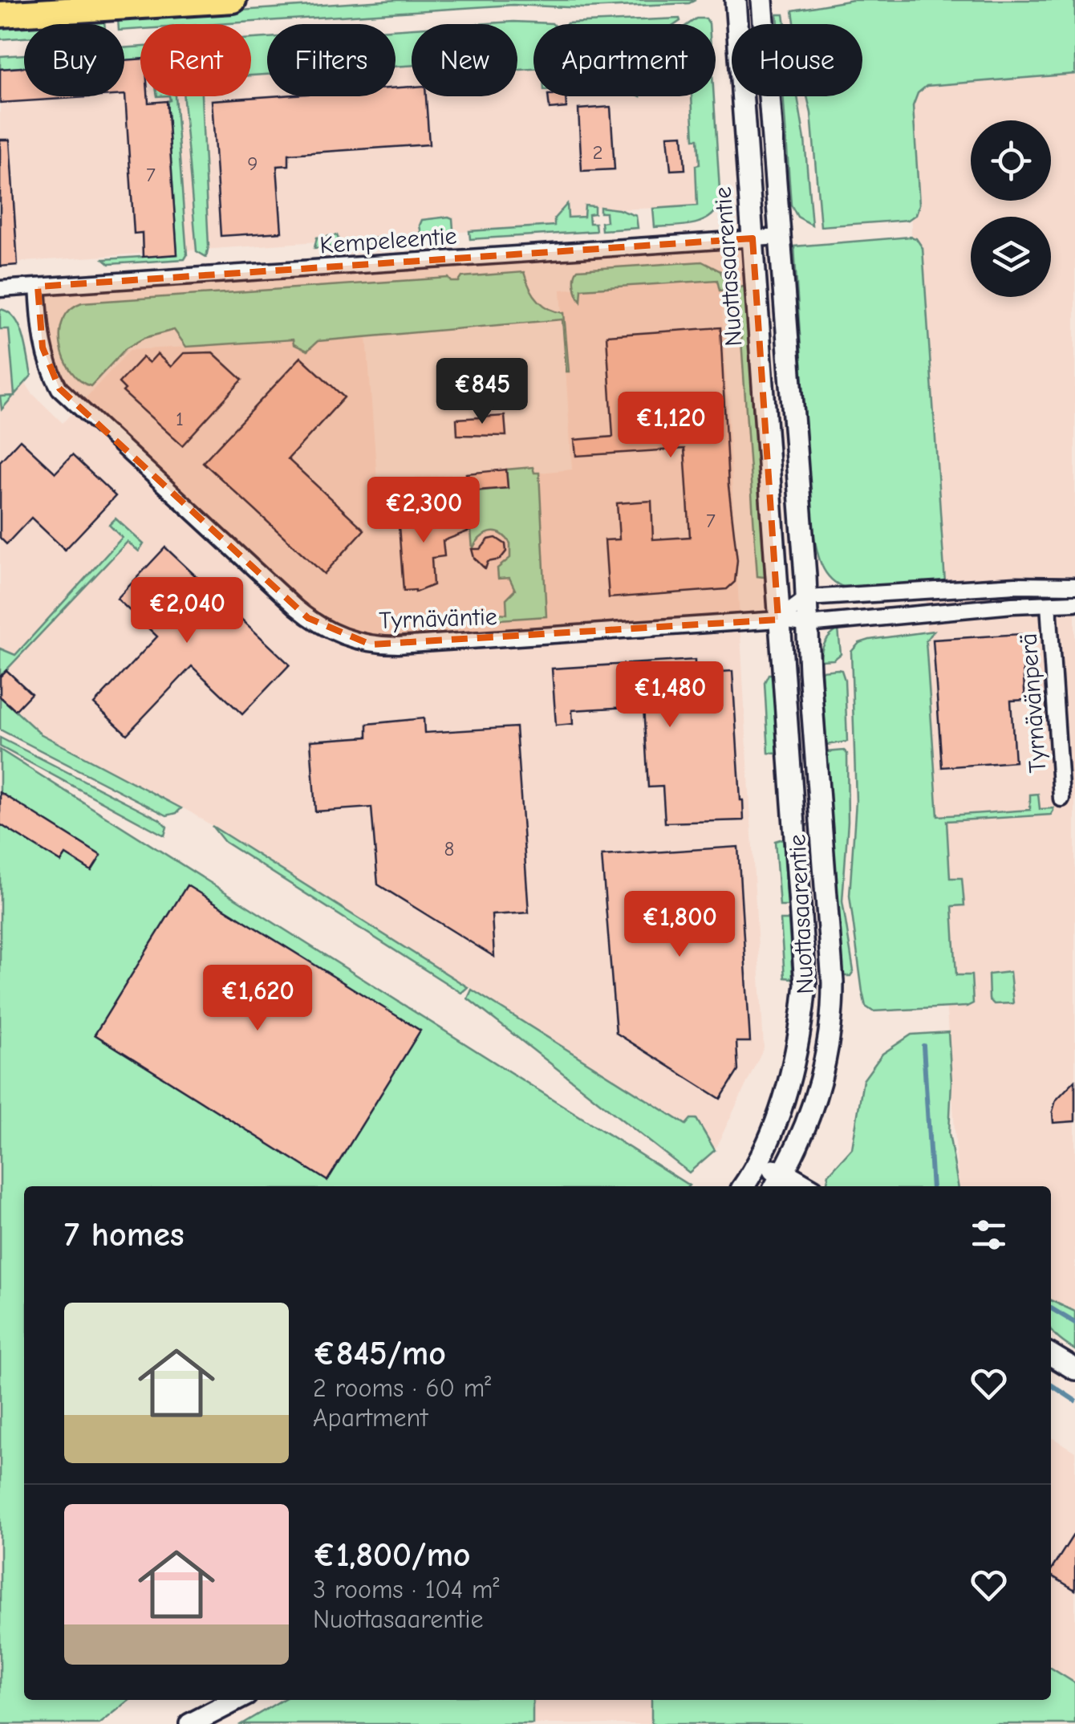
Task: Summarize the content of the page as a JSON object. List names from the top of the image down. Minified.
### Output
{"streets":{"main road":["Nuottasaarentie"],"street":["Kempeleentie","Tyrnäväntie","Tyrnävänperä"]},"crossings":[["Kempeleentie","Nuottasaarentie"],["Kempeleentie","Tyrnäväntie"],["Nuottasaarentie","Tyrnäväntie"],["Tyrnäväntie","Tyrnävänperä"]],"house_numbers":["2","9","7","1","7","8"],"page":{"chip":["Buy","Rent","Filters","New","Apartment","House"],"price":["€845","€1,120","€2,300","€2,040","€1,480","€1,800","€1,620"],"heading":"7 homes","list":[{"name":"€845/mo","note":"2 rooms · 60 m² · Apartment"},{"name":"€1,800/mo","note":"3 rooms · 104 m² · Nuottasaarentie"}]}}
